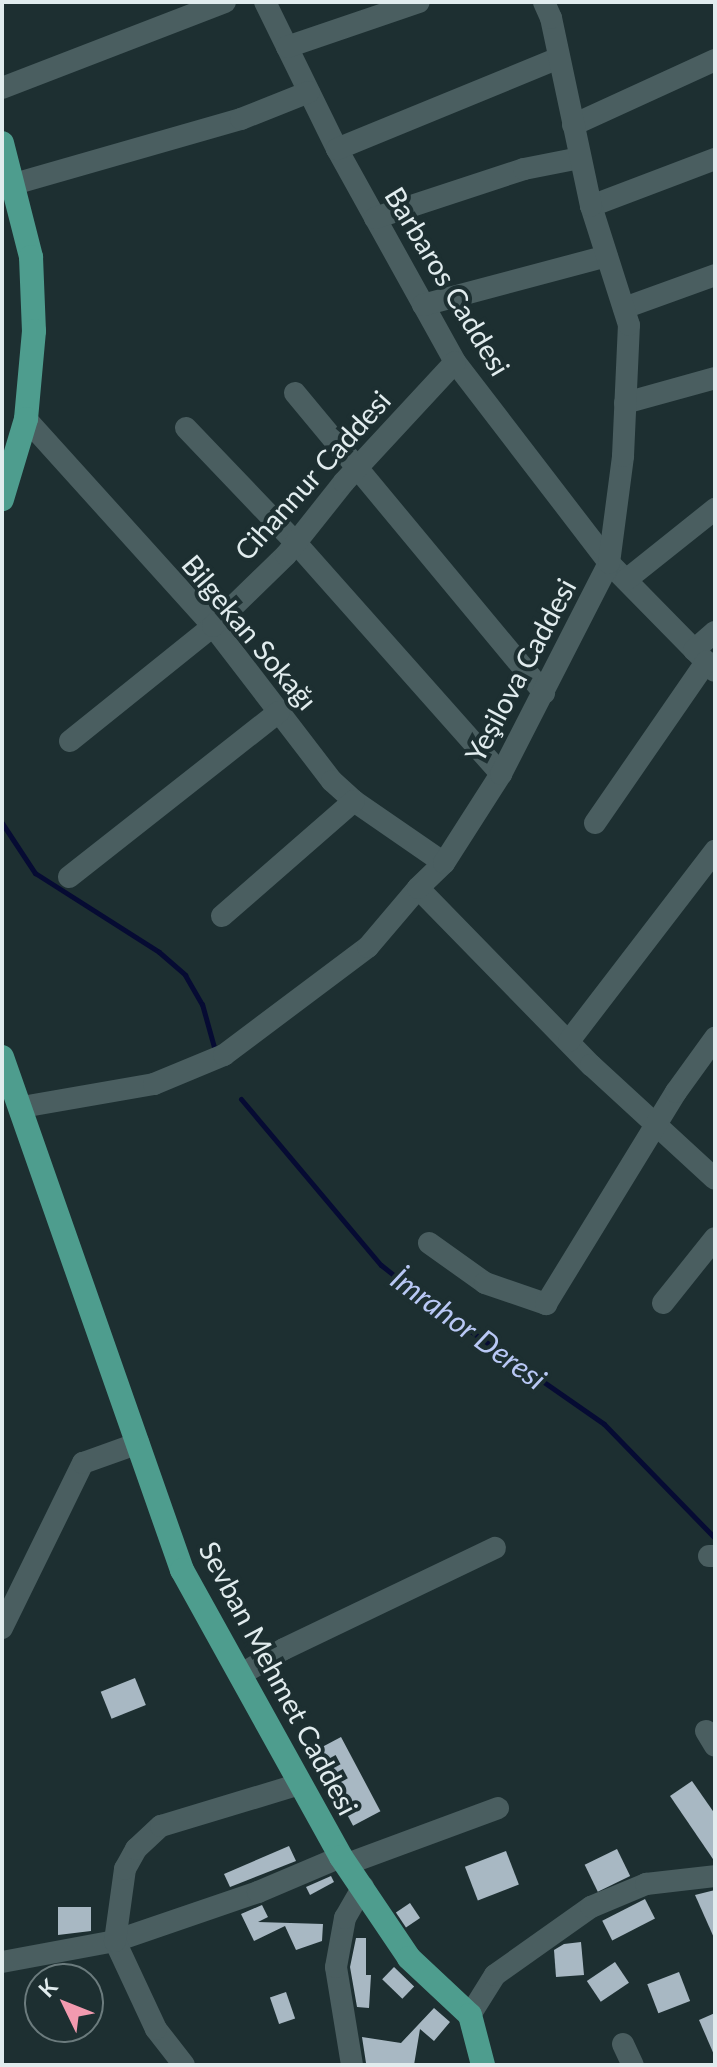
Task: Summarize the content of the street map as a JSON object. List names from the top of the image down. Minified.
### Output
{"streets":{"main road":["Sevban Mehmet Caddesi"],"street":["Barbaros Caddesi","Cihannur Caddesi","Bilgekan Sokağı","Yeşilova Caddesi"]},"crossings":[["Barbaros Caddesi","Cihannur Caddesi"],["Barbaros Caddesi","Yeşilova Caddesi"],["Cihannur Caddesi","Bilgekan Sokağı"],["Bilgekan Sokağı","Yeşilova Caddesi"],["Yeşilova Caddesi","Sevban Mehmet Caddesi"]],"water":["İmrahor Deresi"],"north":"top left"}
